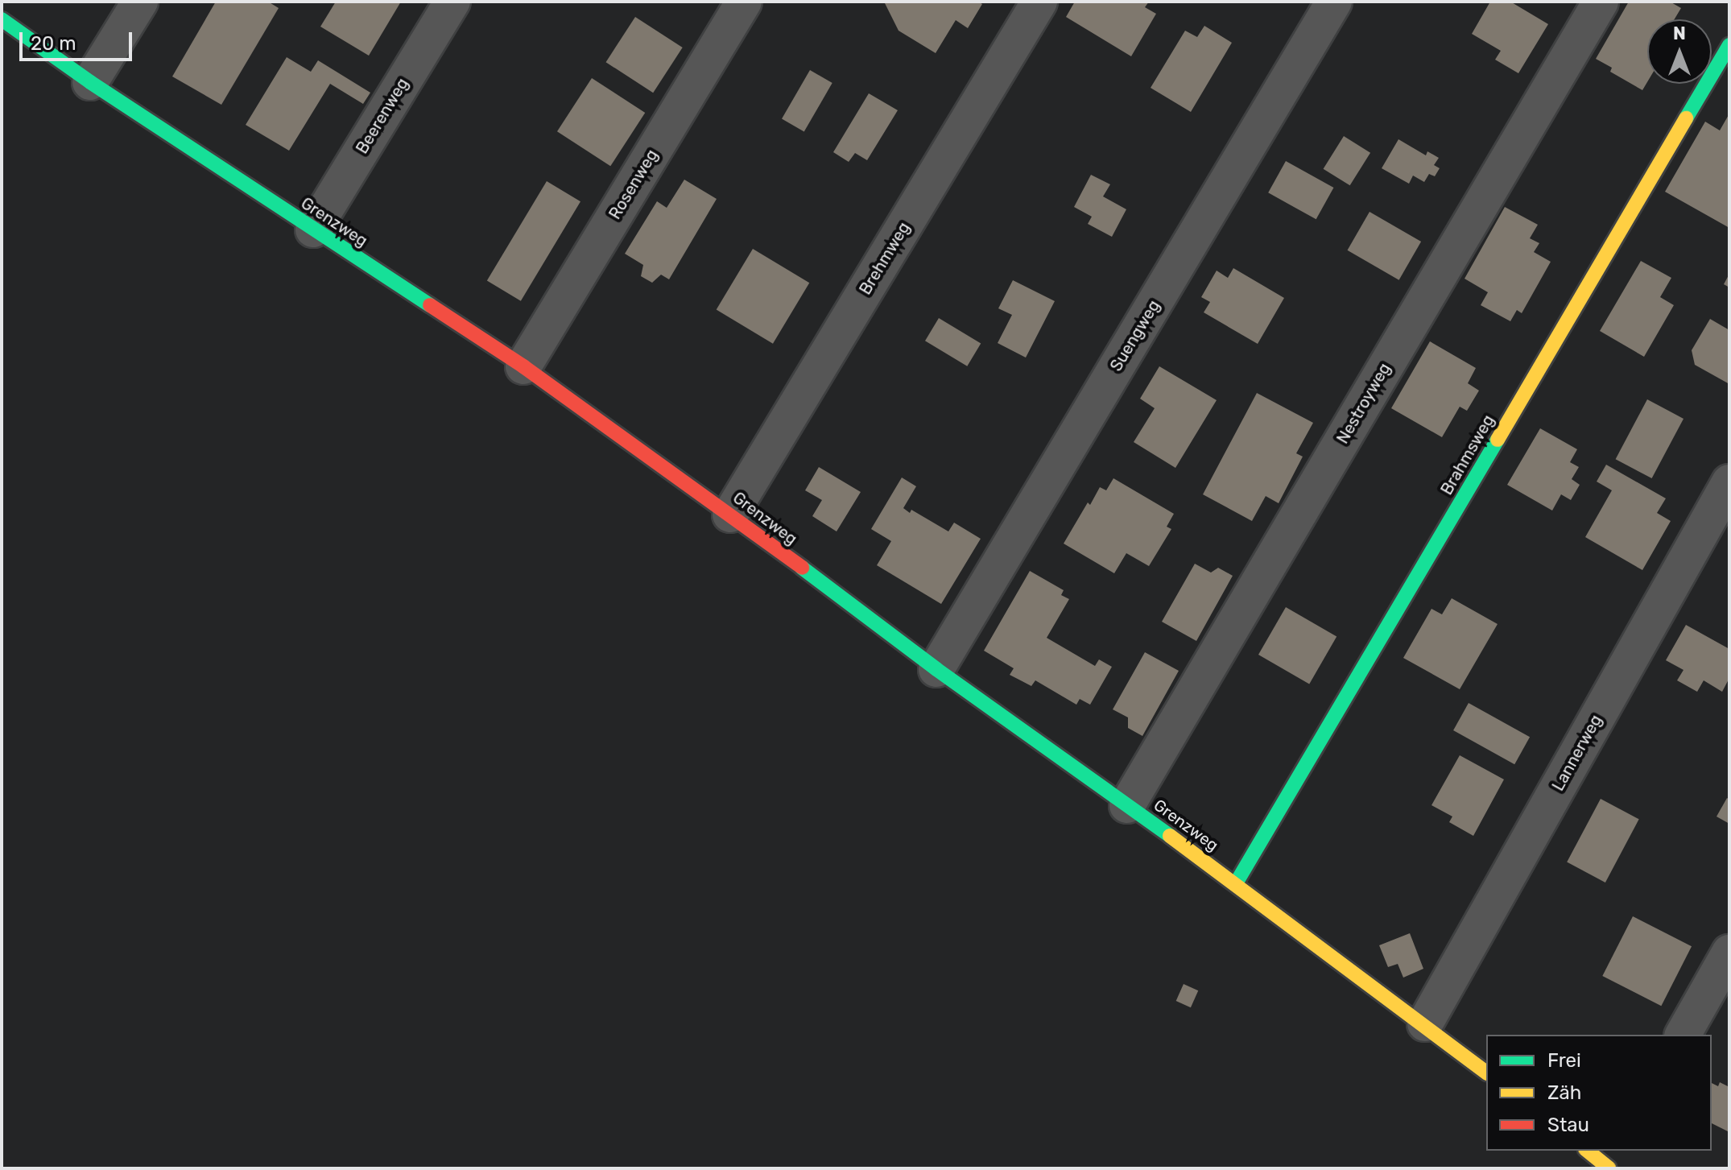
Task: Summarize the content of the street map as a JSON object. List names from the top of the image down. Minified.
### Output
{"streets":{"street":["Beerenweg","Rosenweg","Grenzweg","Brehmweg","Suengweg","Nestroyweg","Brahmsweg","Lannerweg"]},"crossings":[["Beerenweg","Grenzweg"],["Rosenweg","Grenzweg"],["Grenzweg","Brehmweg"],["Grenzweg","Suengweg"],["Grenzweg","Nestroyweg"],["Grenzweg","Brahmsweg"],["Grenzweg","Lannerweg"]],"legend":["Frei","Zäh","Stau"],"scale_bar":"20 m","north":"top"}
